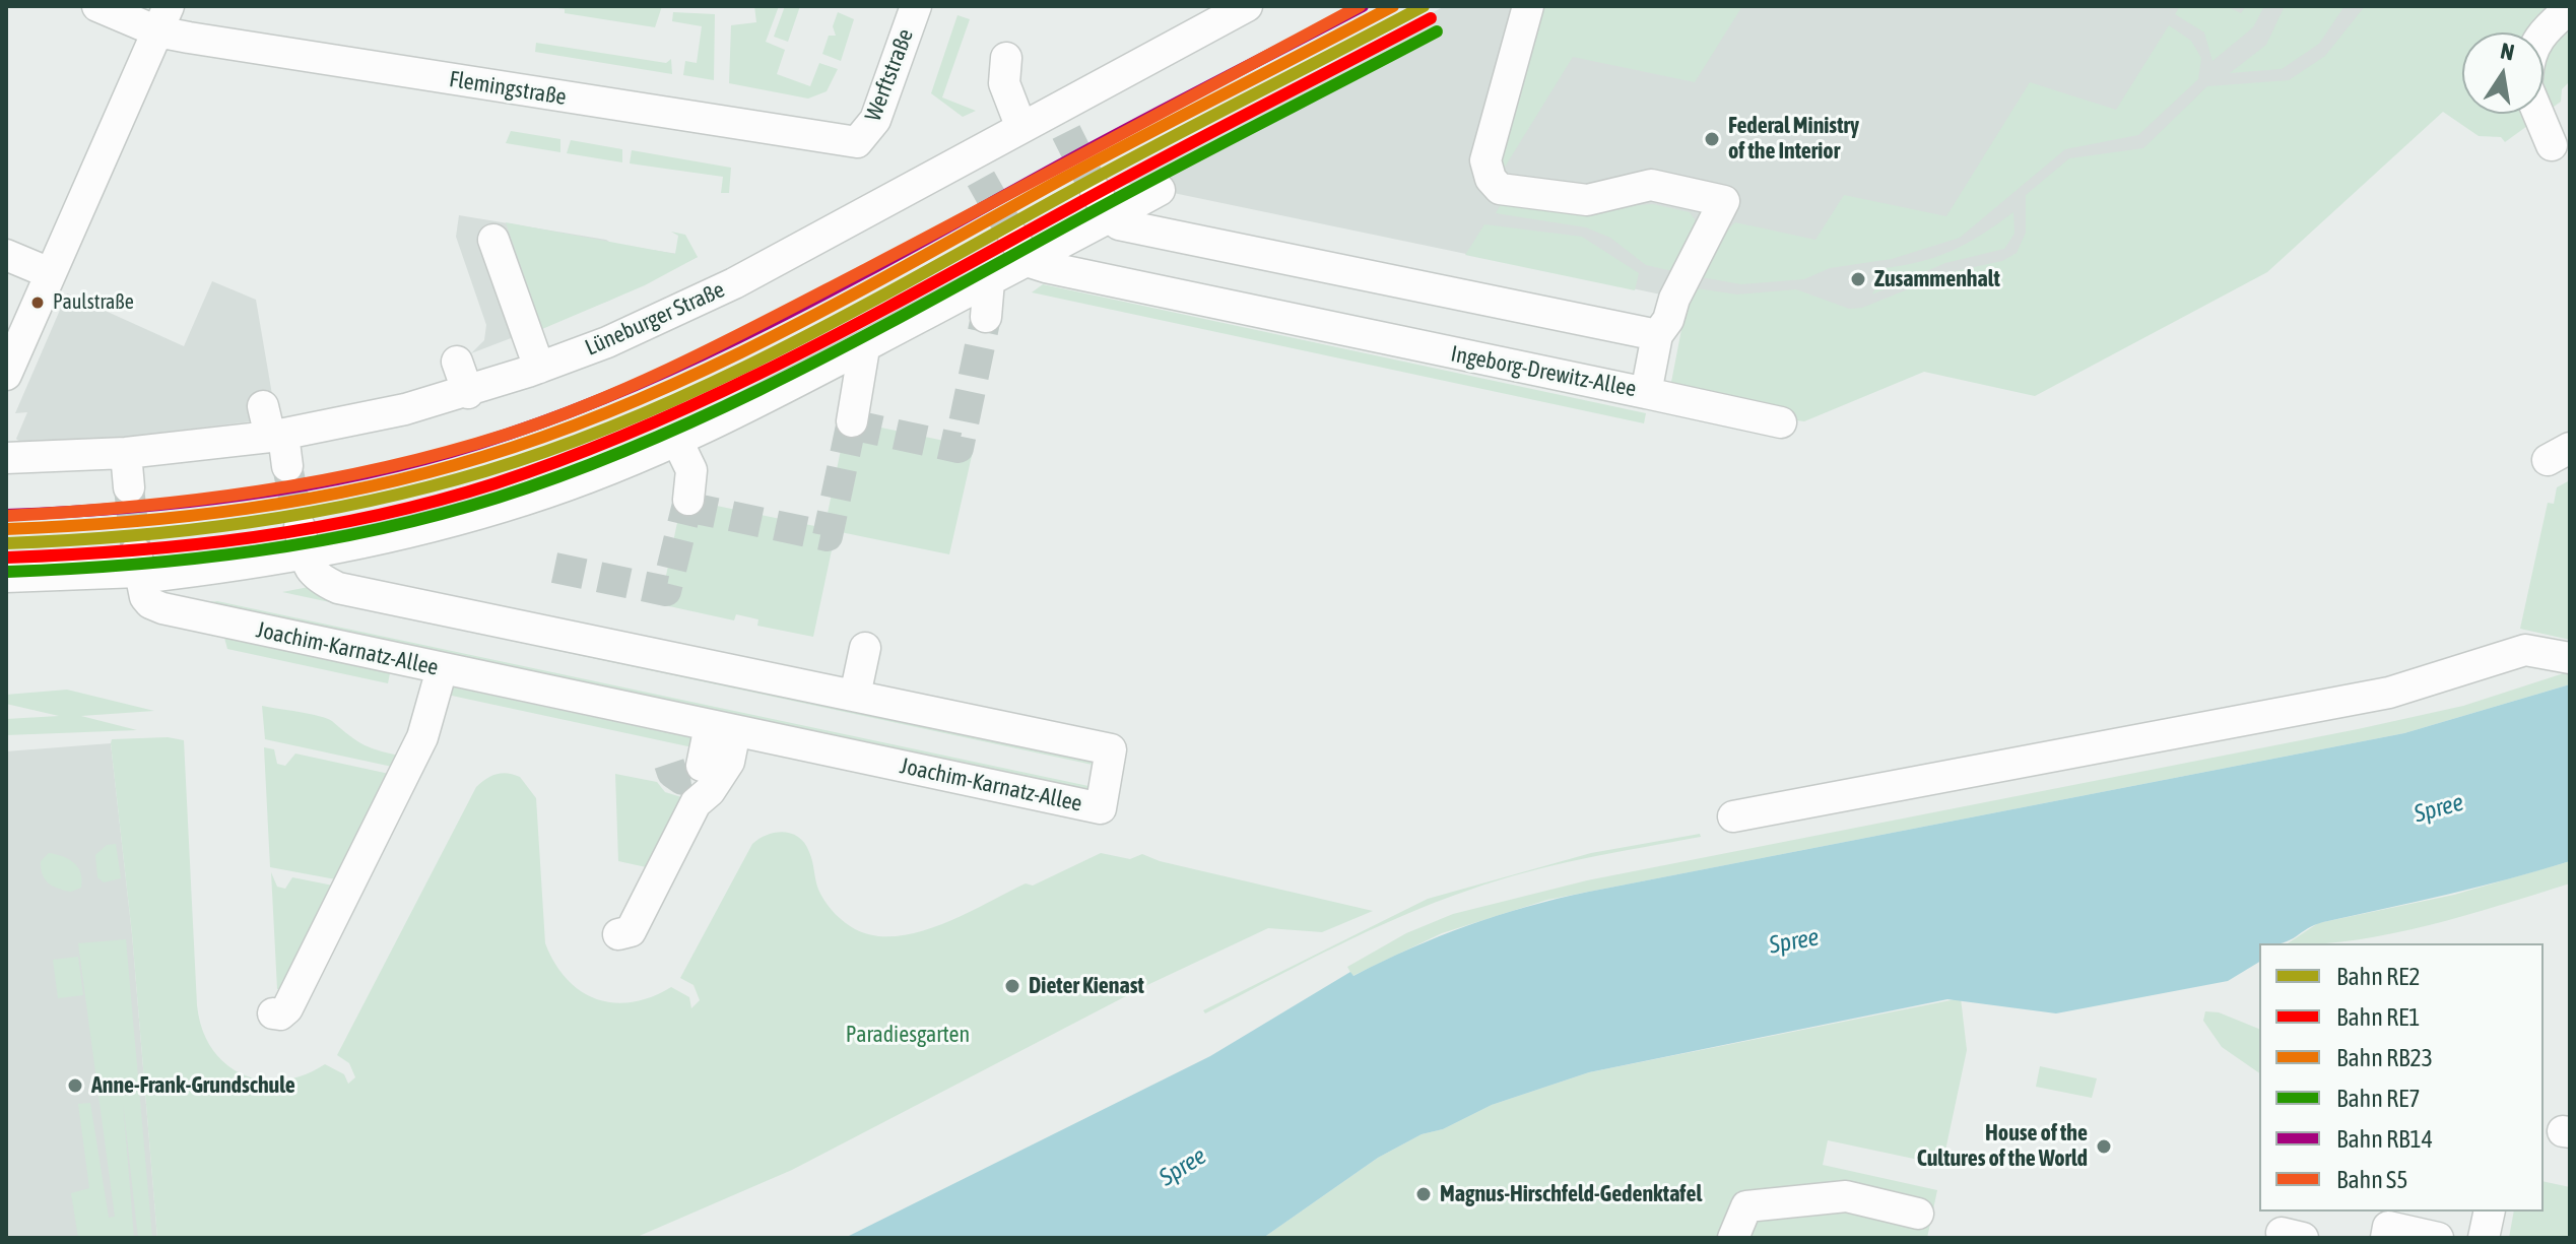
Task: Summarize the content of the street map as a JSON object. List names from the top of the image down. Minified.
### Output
{"streets":{"street":["Werftstraße","Flemingstraße","Lüneburger Straße","Ingeborg-Drewitz-Allee","Joachim-Karnatz-Allee"]},"crossings":[["Werftstraße","Flemingstraße"]],"water":["Spree"],"parks":["Paradiesgarten"],"places":["Federal Ministry of the Interior","Zusammenhalt","Paulstraße","Dieter Kienast","Anne-Frank-Grundschule","House of the Cultures of the World","Magnus-Hirschfeld-Gedenktafel"],"lines":["rail line RE2","rail line RB23","rail line RB14","rail line S5","rail line RE1","rail line RE7"],"legend":["Bahn RE2","Bahn RE1","Bahn RB23","Bahn RE7","Bahn RB14","Bahn S5"],"north":"top"}
